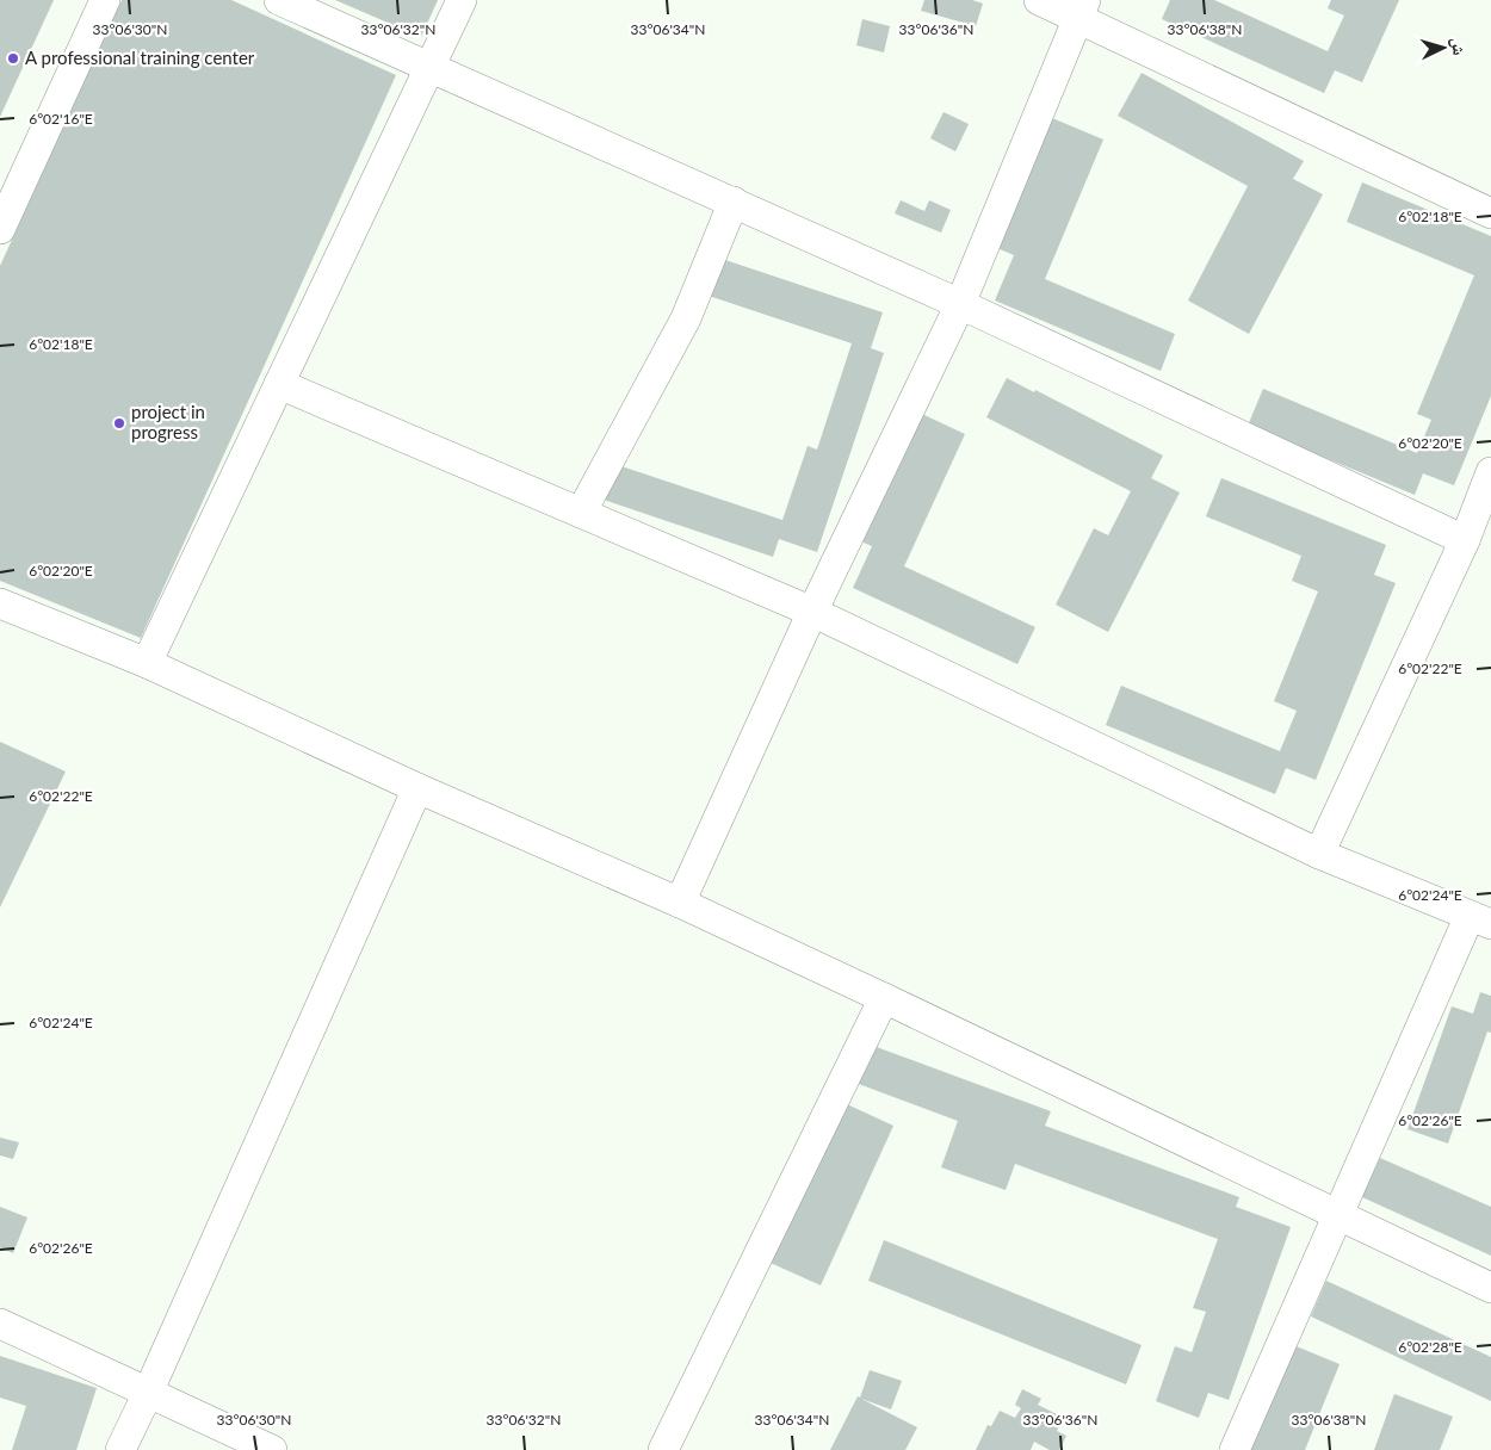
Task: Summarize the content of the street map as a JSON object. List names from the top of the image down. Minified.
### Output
{"places":["A professional training center","project in progress"],"north":"right","coordinates":["33°06'30\"N","33°06'32\"N","33°06'34\"N","33°06'36\"N","33°06'38\"N","6°02'16\"E","6°02'18\"E","6°02'20\"E","6°02'22\"E","6°02'24\"E","6°02'26\"E","6°02'28\"E"]}
